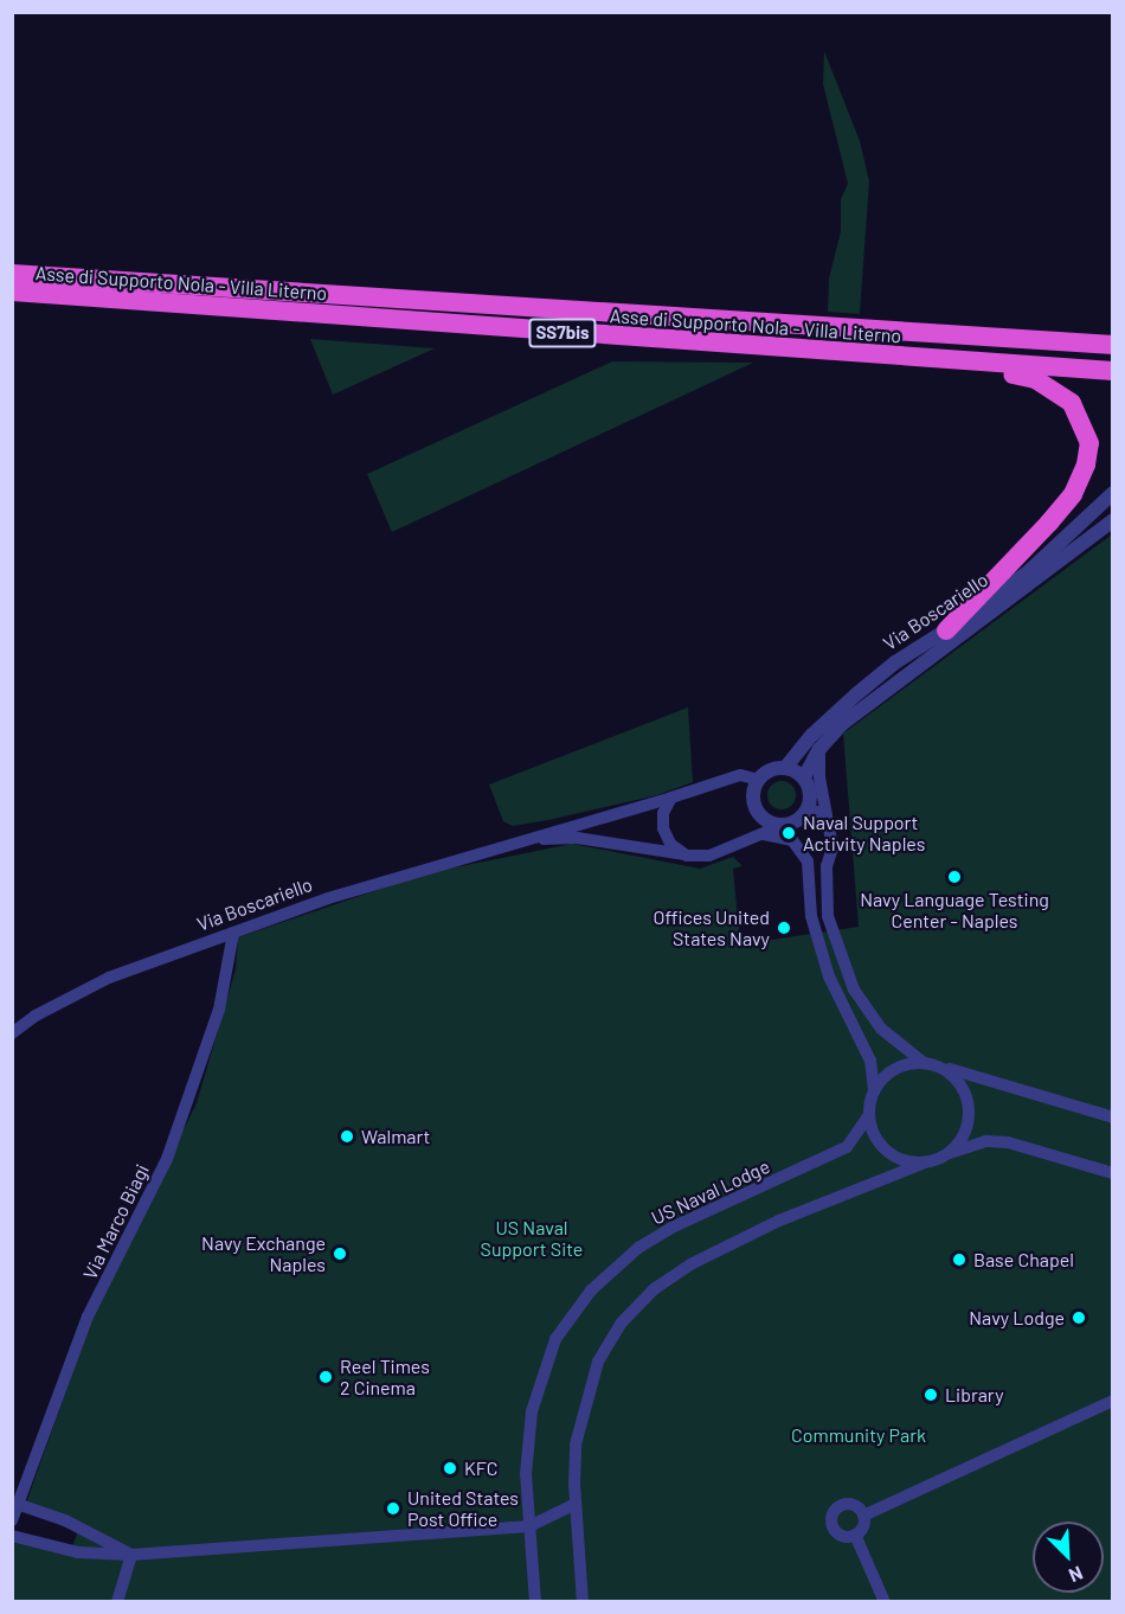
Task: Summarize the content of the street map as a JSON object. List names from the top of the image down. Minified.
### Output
{"streets":{"highway":["Asse di Supporto Nola - Villa Literno","SS7bis"],"street":["Via Boscariello","US Naval Lodge","Via Marco Biagi"]},"crossings":[["Via Boscariello","Via Marco Biagi"]],"parks":["US Naval Support Site","Community Park"],"places":["Naval Support Activity Naples","Navy Language Testing Center - Naples","Offices United States Navy","Walmart","Navy Exchange Naples","Base Chapel","Navy Lodge","Reel Times 2 Cinema","Library","KFC","United States Post Office"],"north":"bottom right"}
